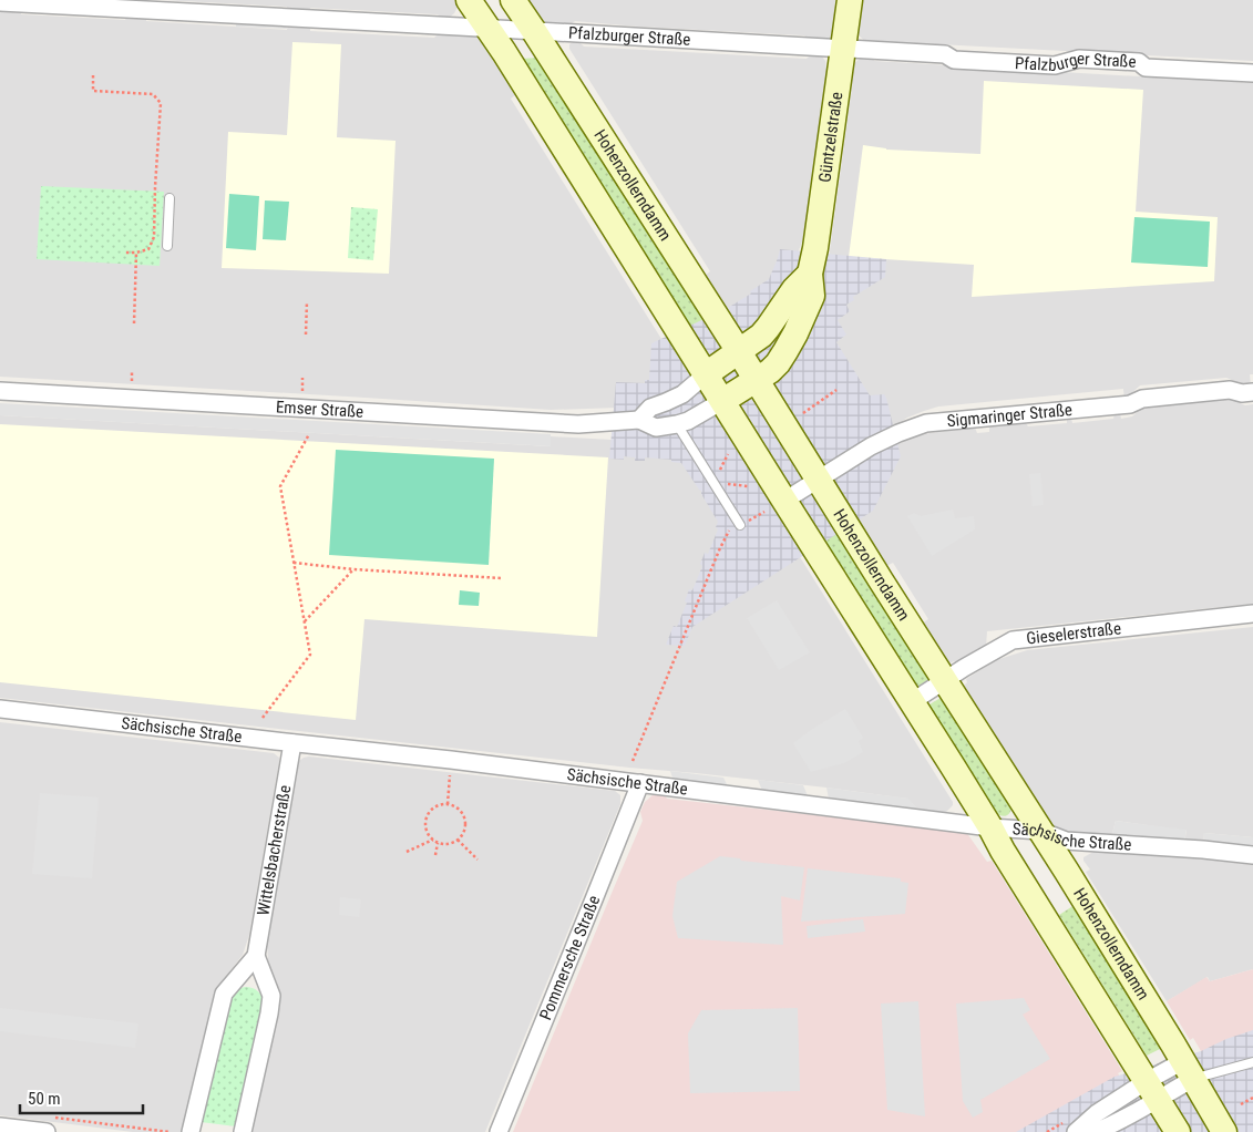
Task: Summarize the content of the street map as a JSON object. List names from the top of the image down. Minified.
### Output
{"streets":{"main road":["Güntzelstraße","Hohenzollerndamm"],"street":["Pfalzburger Straße","Emser Straße","Sigmaringer Straße","Gieselerstraße","Sächsische Straße","Wittelsbacherstraße","Pommersche Straße"]},"crossings":[["Pfalzburger Straße","Güntzelstraße"],["Pfalzburger Straße","Hohenzollerndamm"],["Güntzelstraße","Hohenzollerndamm"],["Güntzelstraße","Emser Straße"],["Hohenzollerndamm","Sigmaringer Straße"],["Hohenzollerndamm","Gieselerstraße"],["Hohenzollerndamm","Sächsische Straße"],["Sächsische Straße","Wittelsbacherstraße"],["Sächsische Straße","Pommersche Straße"]],"scale_bar":"50 m"}
